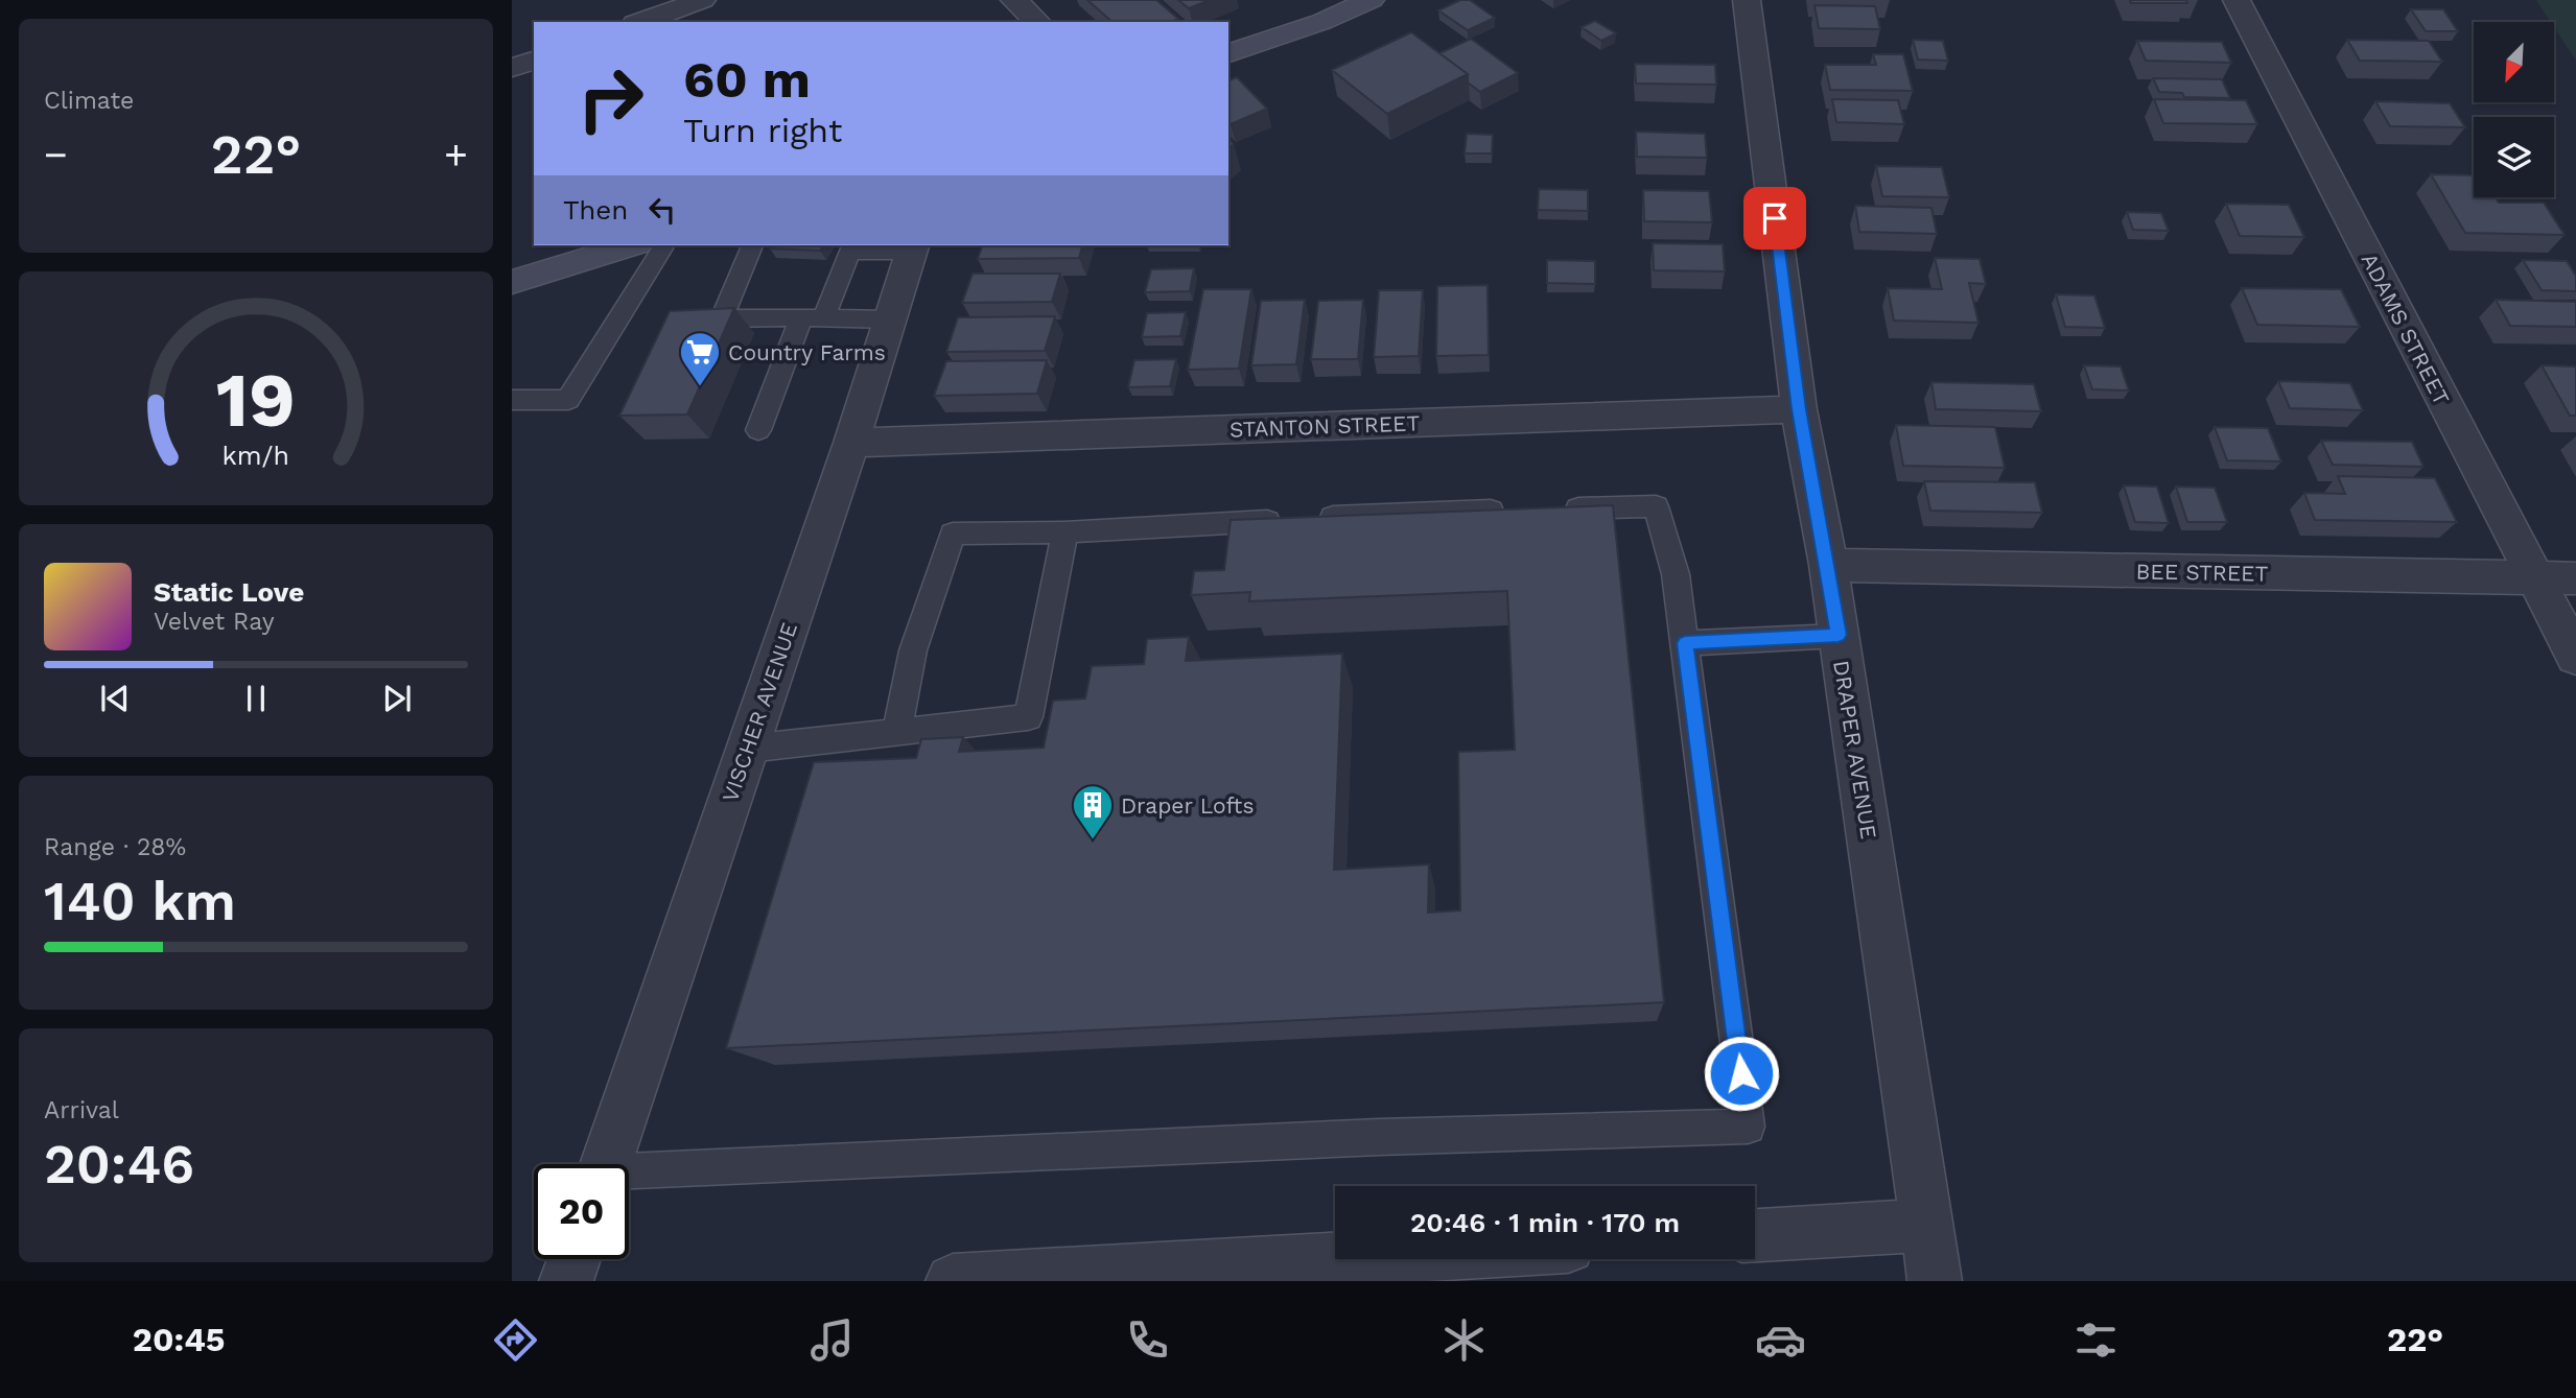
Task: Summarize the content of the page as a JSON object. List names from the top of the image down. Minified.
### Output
{"streets":{"street":["ADAMS STREET","STANTON STREET","BEE STREET","VISCHER AVENUE","DRAPER AVENUE"]},"crossings":[["ADAMS STREET","BEE STREET"],["STANTON STREET","VISCHER AVENUE"],["STANTON STREET","DRAPER AVENUE"],["BEE STREET","DRAPER AVENUE"]],"places":{"supermarket":["Country Farms"],"building":["Draper Lofts"]},"north":"bottom left","page":{"tile":["Climate",["Range · 28%","140 km"],["Arrival","20:46"]],"turn":["60 m","Turn right"],"heat":["−","22°","+"],"then":"Then","song":["Static Love","Velvet Ray"],"limit":"20","trip":"20:46 · 1 min · 170 m","tabs":["20:45","22°"],"gauge":["19","km/h"]}}
